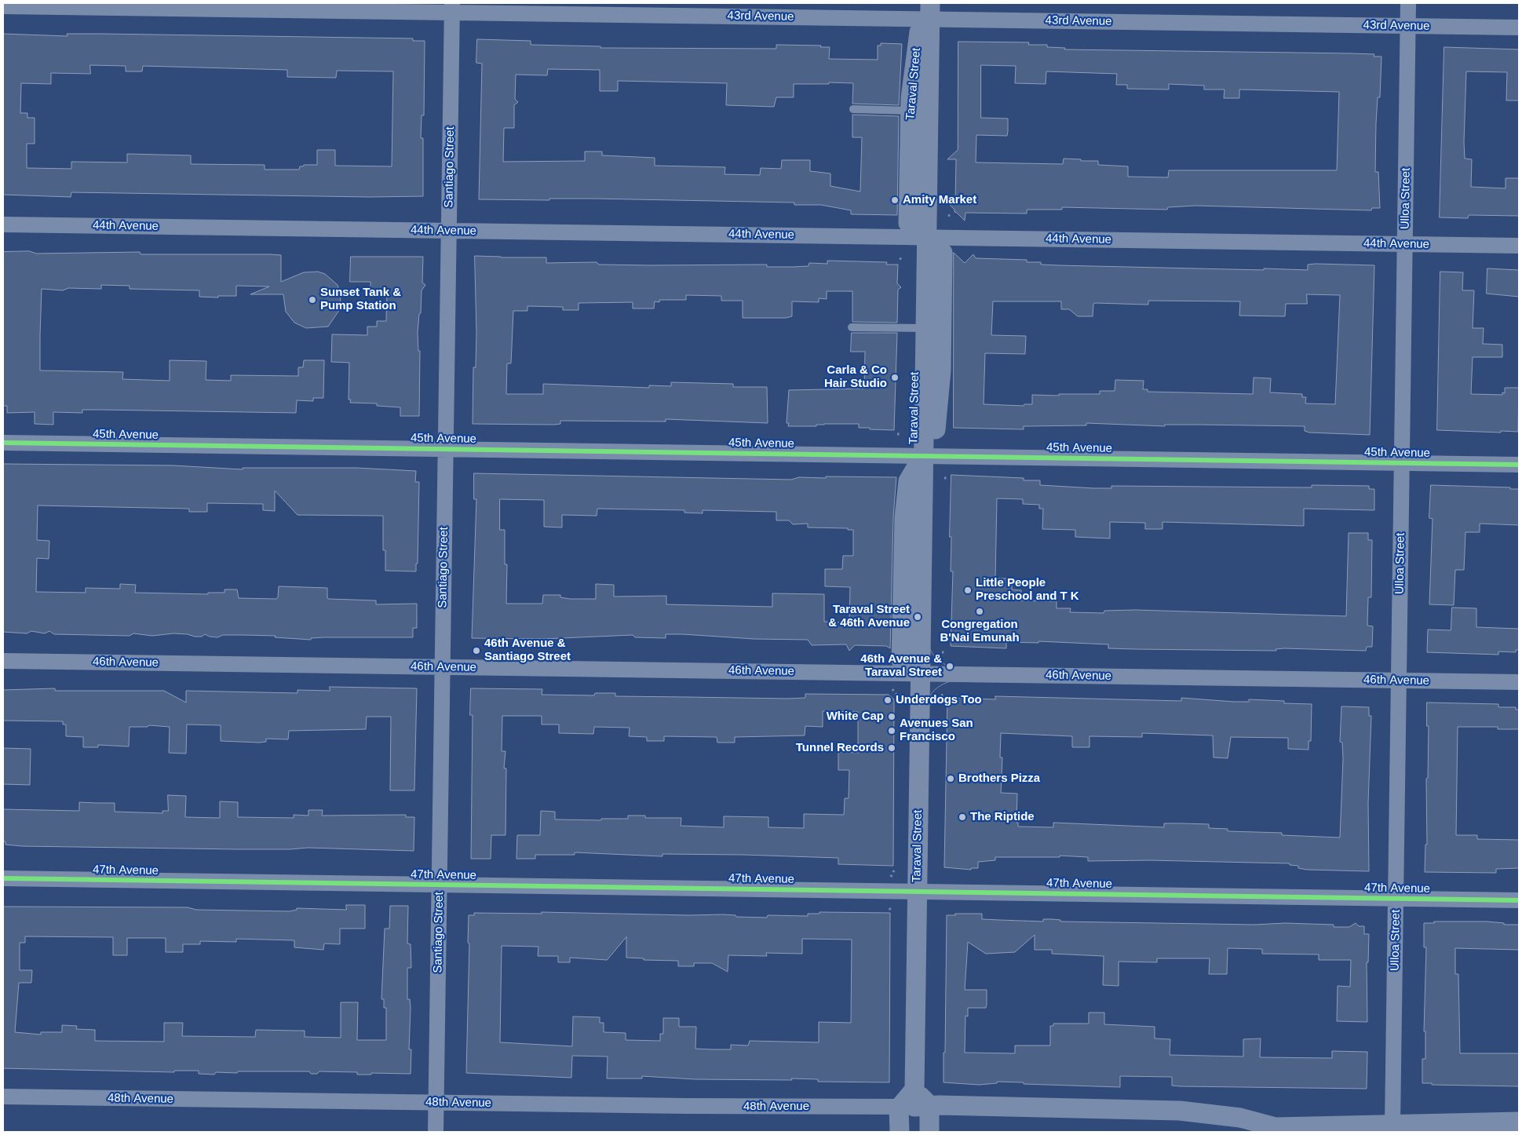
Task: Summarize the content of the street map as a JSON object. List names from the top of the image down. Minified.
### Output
{"streets":{"street":["43rd Avenue","Taraval Street","Santiago Street","Ulloa Street","44th Avenue","45th Avenue","46th Avenue","47th Avenue","48th Avenue"]},"crossings":[["43rd Avenue","Taraval Street"],["43rd Avenue","Santiago Street"],["43rd Avenue","Ulloa Street"],["Taraval Street","44th Avenue"],["Taraval Street","45th Avenue"],["Taraval Street","46th Avenue"],["Taraval Street","47th Avenue"],["Taraval Street","48th Avenue"],["Santiago Street","44th Avenue"],["Santiago Street","45th Avenue"],["Santiago Street","46th Avenue"],["Santiago Street","47th Avenue"],["Santiago Street","48th Avenue"],["Ulloa Street","44th Avenue"],["Ulloa Street","45th Avenue"],["Ulloa Street","46th Avenue"],["Ulloa Street","47th Avenue"]],"places":["Amity Market","Sunset Tank & Pump Station","Carla & Co Hair Studio","Little People Preschool and T K","Congregation B'Nai Emunah","Taraval Street & 46th Avenue","46th Avenue & Santiago Street","46th Avenue & Taraval Street","Underdogs Too","White Cap","Avenues San Francisco","Tunnel Records","Brothers Pizza","The Riptide"]}
